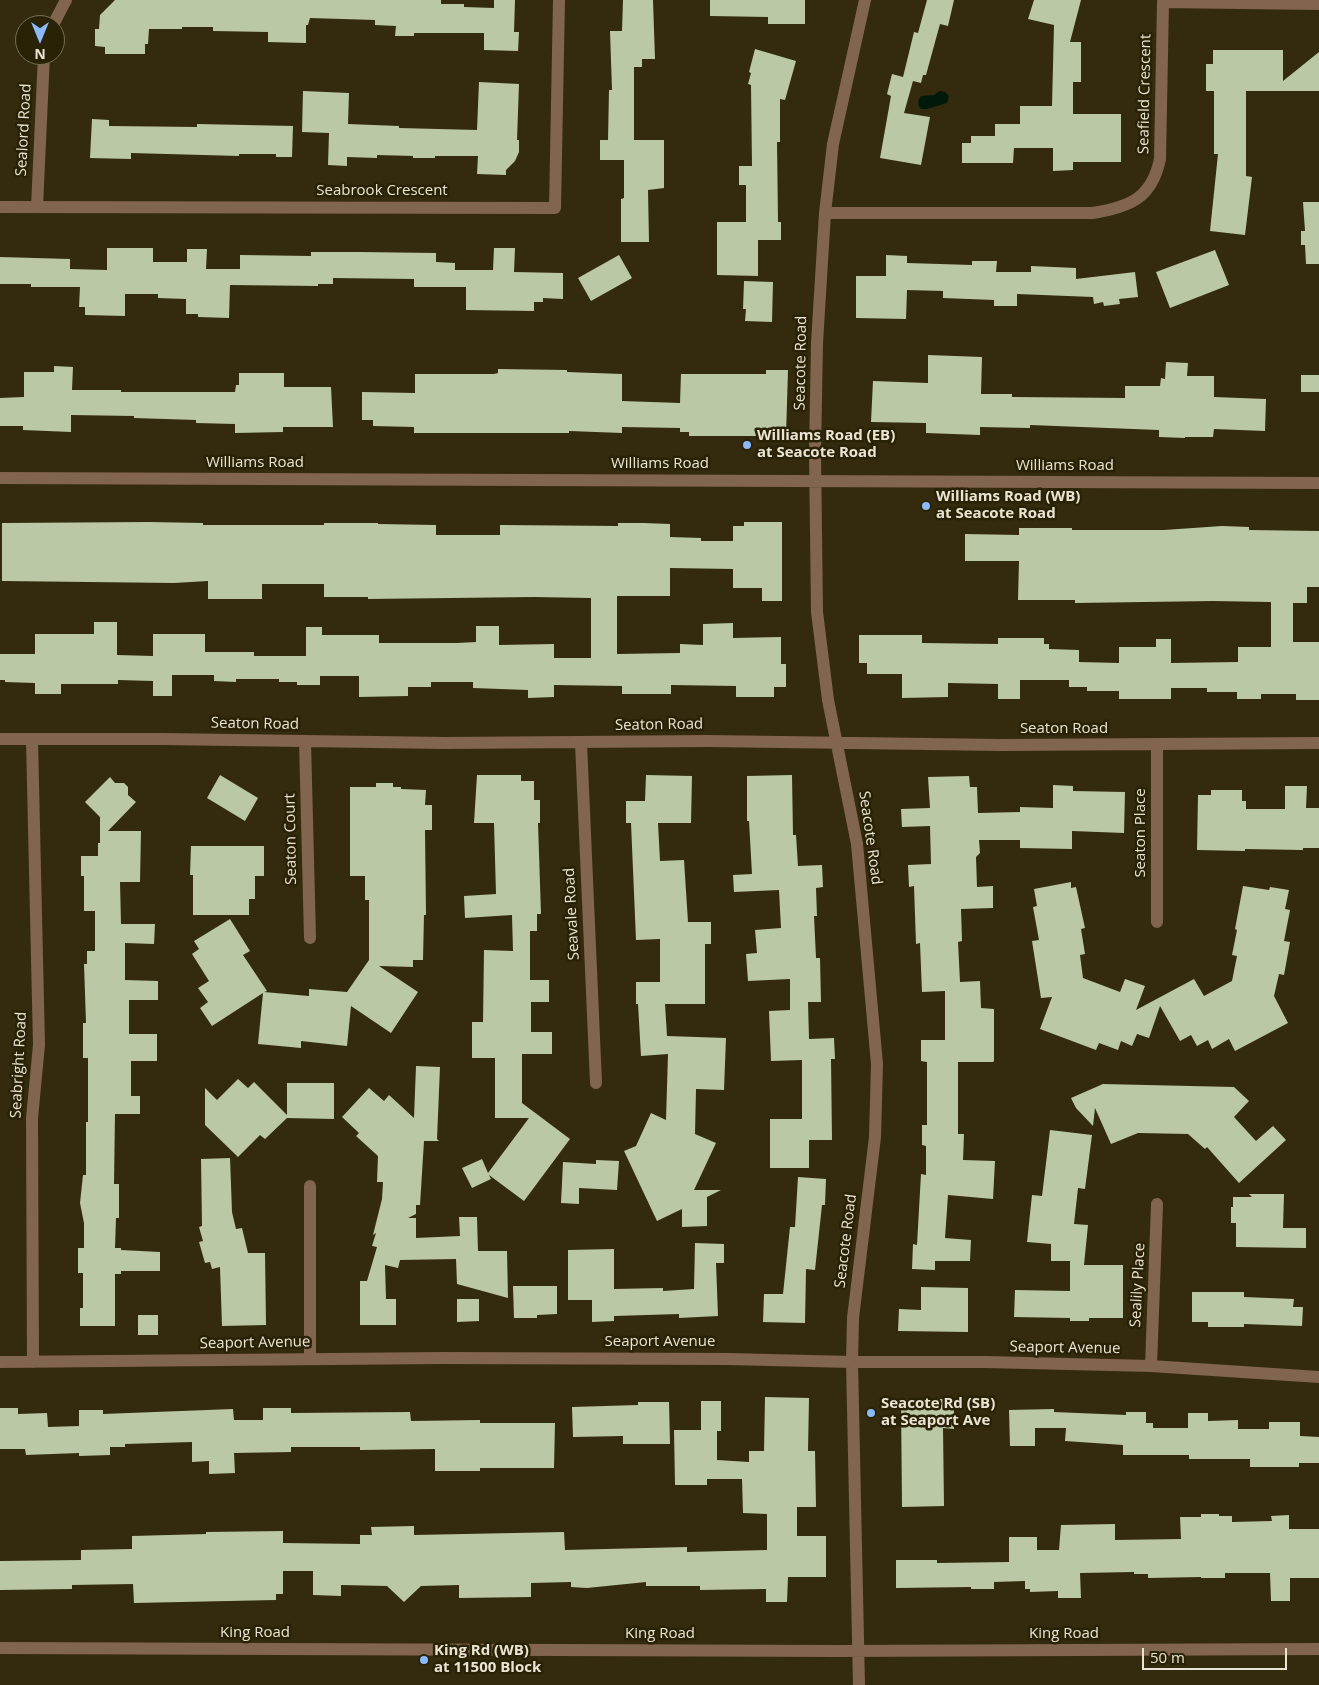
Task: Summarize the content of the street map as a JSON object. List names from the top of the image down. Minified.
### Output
{"streets":{"street":["Seafield Crescent","Sealord Road","Seabrook Crescent","Seacote Road","Williams Road","Seaton Road","Seaton Place","Seaton Court","Seavale Road","Seabright Road","Sealily Place","Seaport Avenue","King Road"]},"crossings":[["Seafield Crescent","Seacote Road"],["Sealord Road","Seabrook Crescent"],["Seacote Road","Williams Road"],["Seacote Road","Seaton Road"],["Seacote Road","Seaport Avenue"],["Seacote Road","King Road"],["Seaton Road","Seaton Place"],["Seaton Road","Seaton Court"],["Seaton Road","Seavale Road"],["Seaton Road","Seabright Road"],["Seabright Road","Seaport Avenue"],["Sealily Place","Seaport Avenue"]],"places":["Williams Road (EB) at Seacote Road","Williams Road (WB) at Seacote Road","Seacote Rd (SB) at Seaport Ave","King Rd (WB) at 11500 Block"],"scale_bar":"50 m","north":"bottom"}
